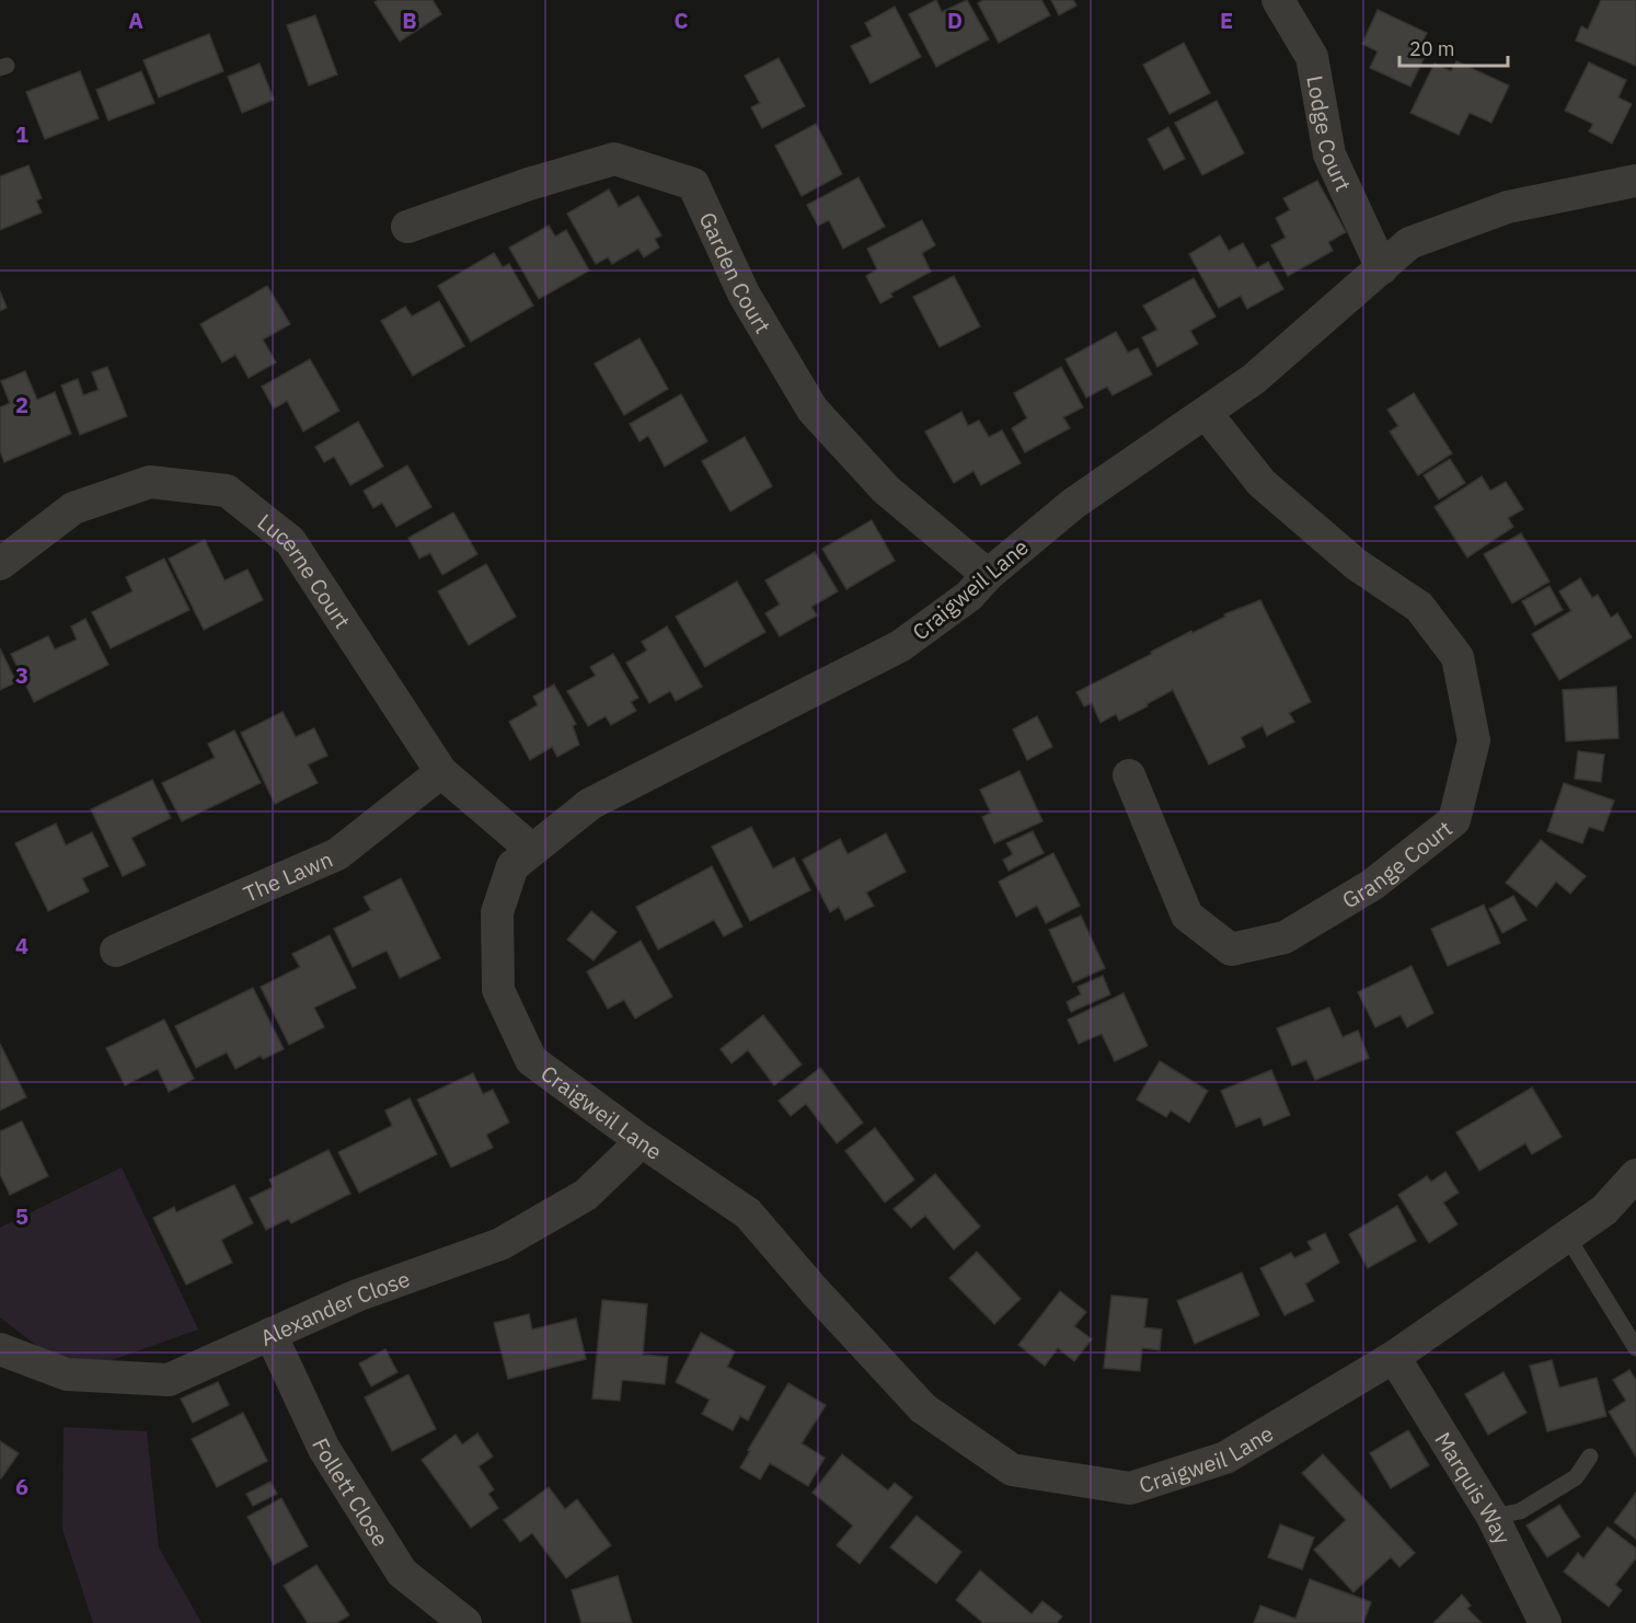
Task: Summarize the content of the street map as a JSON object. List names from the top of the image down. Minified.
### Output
{"streets":{"street":["Lodge Court","Garden Court","Lucerne Court","Craigweil Lane","Grange Court","The Lawn","Alexander Close","Marquis Way","Follett Close"]},"crossings":[["Lodge Court","Craigweil Lane"],["Garden Court","Craigweil Lane"],["Lucerne Court","Craigweil Lane"],["Lucerne Court","The Lawn"],["Craigweil Lane","Grange Court"],["Craigweil Lane","Alexander Close"],["Craigweil Lane","Marquis Way"],["Alexander Close","Follett Close"]],"scale_bar":"20 m","grid":{"columns":["A","B","C","D","E"],"rows":["1","2","3","4","5","6"]}}
